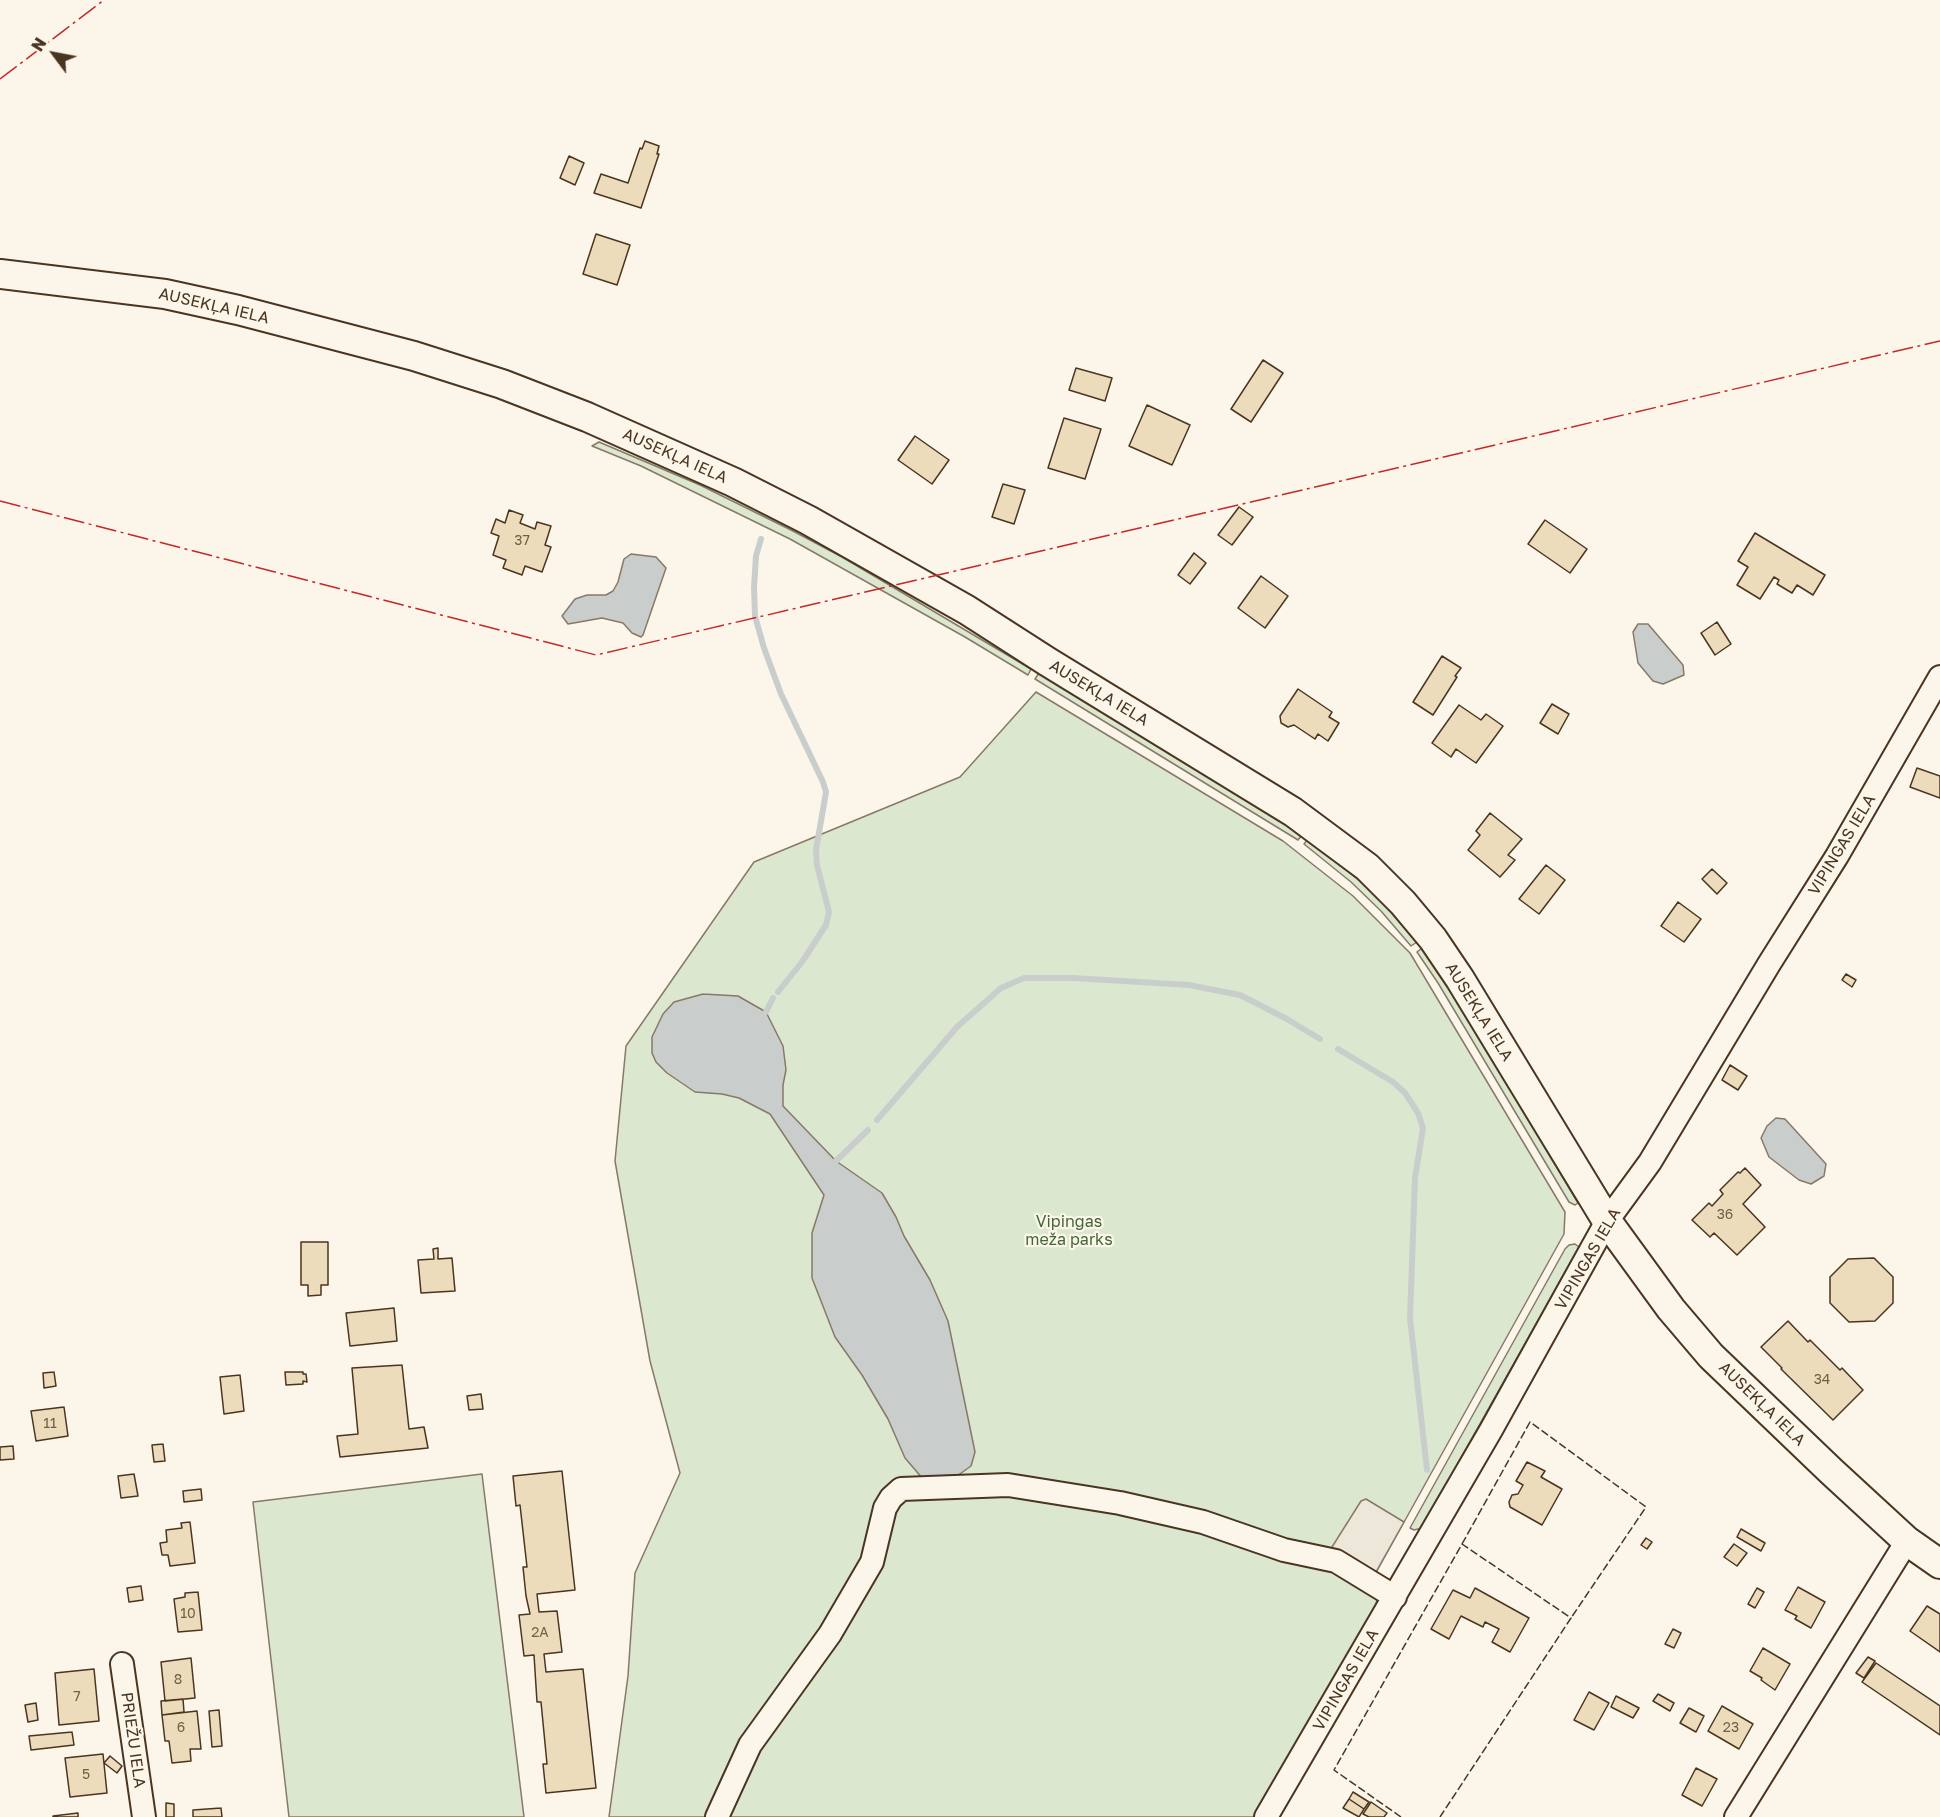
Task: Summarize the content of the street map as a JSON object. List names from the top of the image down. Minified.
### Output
{"streets":{"main road":["AUSEKĻA IELA"],"street":["VIPINGAS IELA","PRIEŽU IELA"]},"crossings":[["AUSEKĻA IELA","VIPINGAS IELA"]],"parks":["Vipingas meža parks"],"house_numbers":["37","36","34","11","10","2A","8","7","6","23","5"],"north":"top left"}
